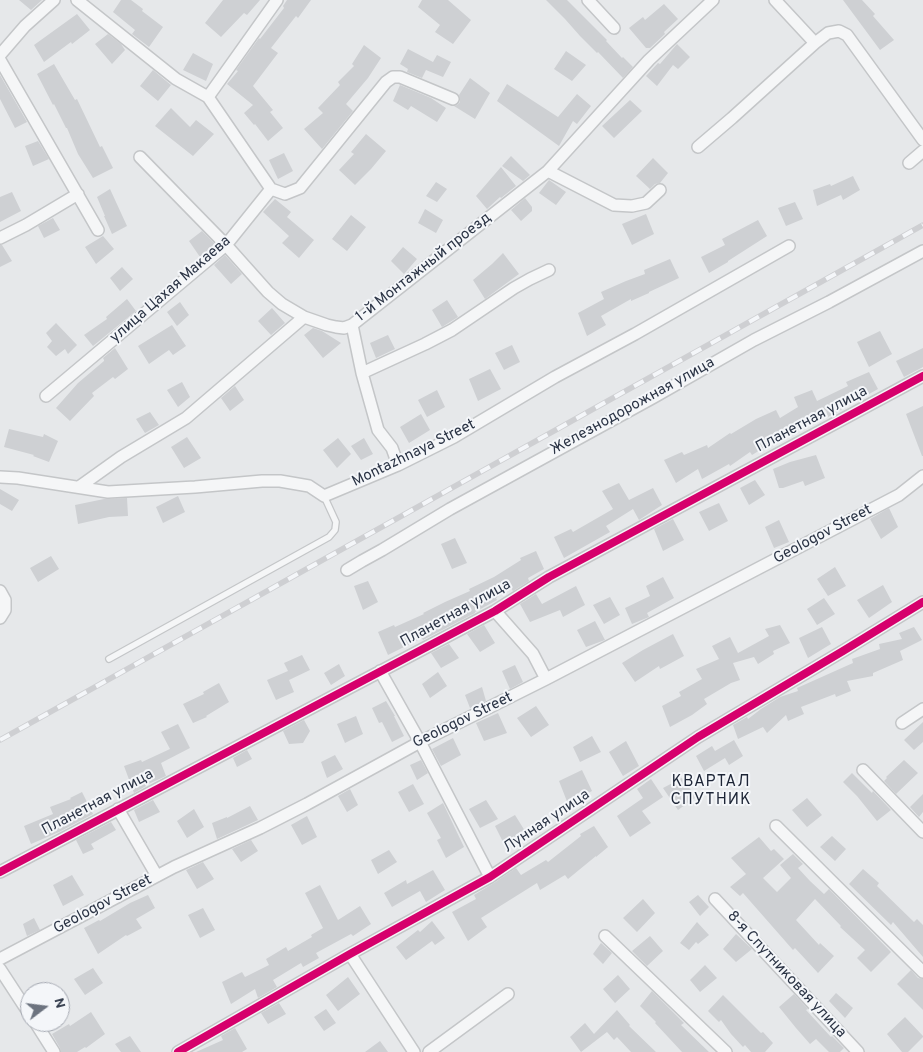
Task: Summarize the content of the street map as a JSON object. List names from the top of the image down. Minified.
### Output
{"streets":{"street":["1-й Монтажный проезд","улица Цахая Макаева","Железнодорожная улица","Планетная улица","Montazhnaya Street","Geologov Street","Лунная улица","8-я Спутниковая улица"]},"crossings":[["1-й Монтажный проезд","улица Цахая Макаева"]],"districts":["КВАРТАЛ СПУТНИК"],"north":"right"}
